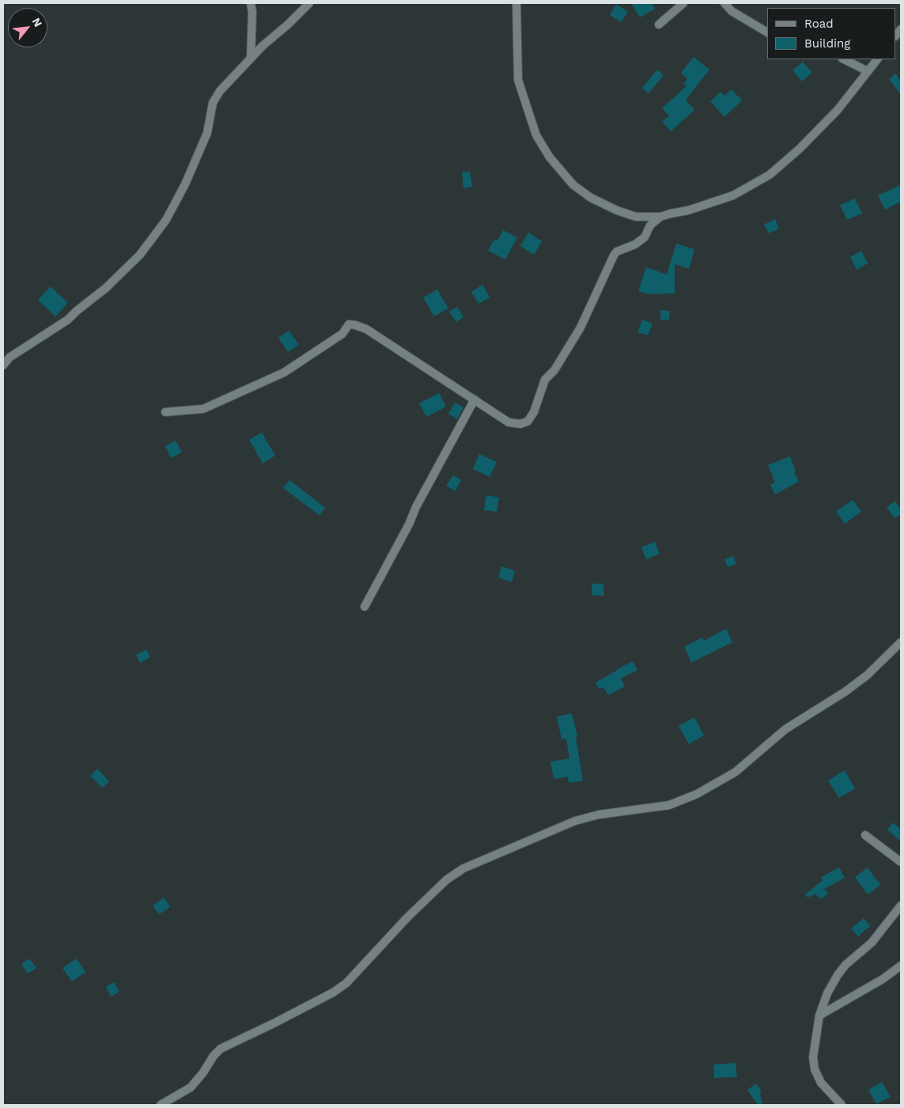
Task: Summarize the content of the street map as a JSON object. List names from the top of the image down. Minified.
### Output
{"legend":["Road","Building"],"north":"top right"}
